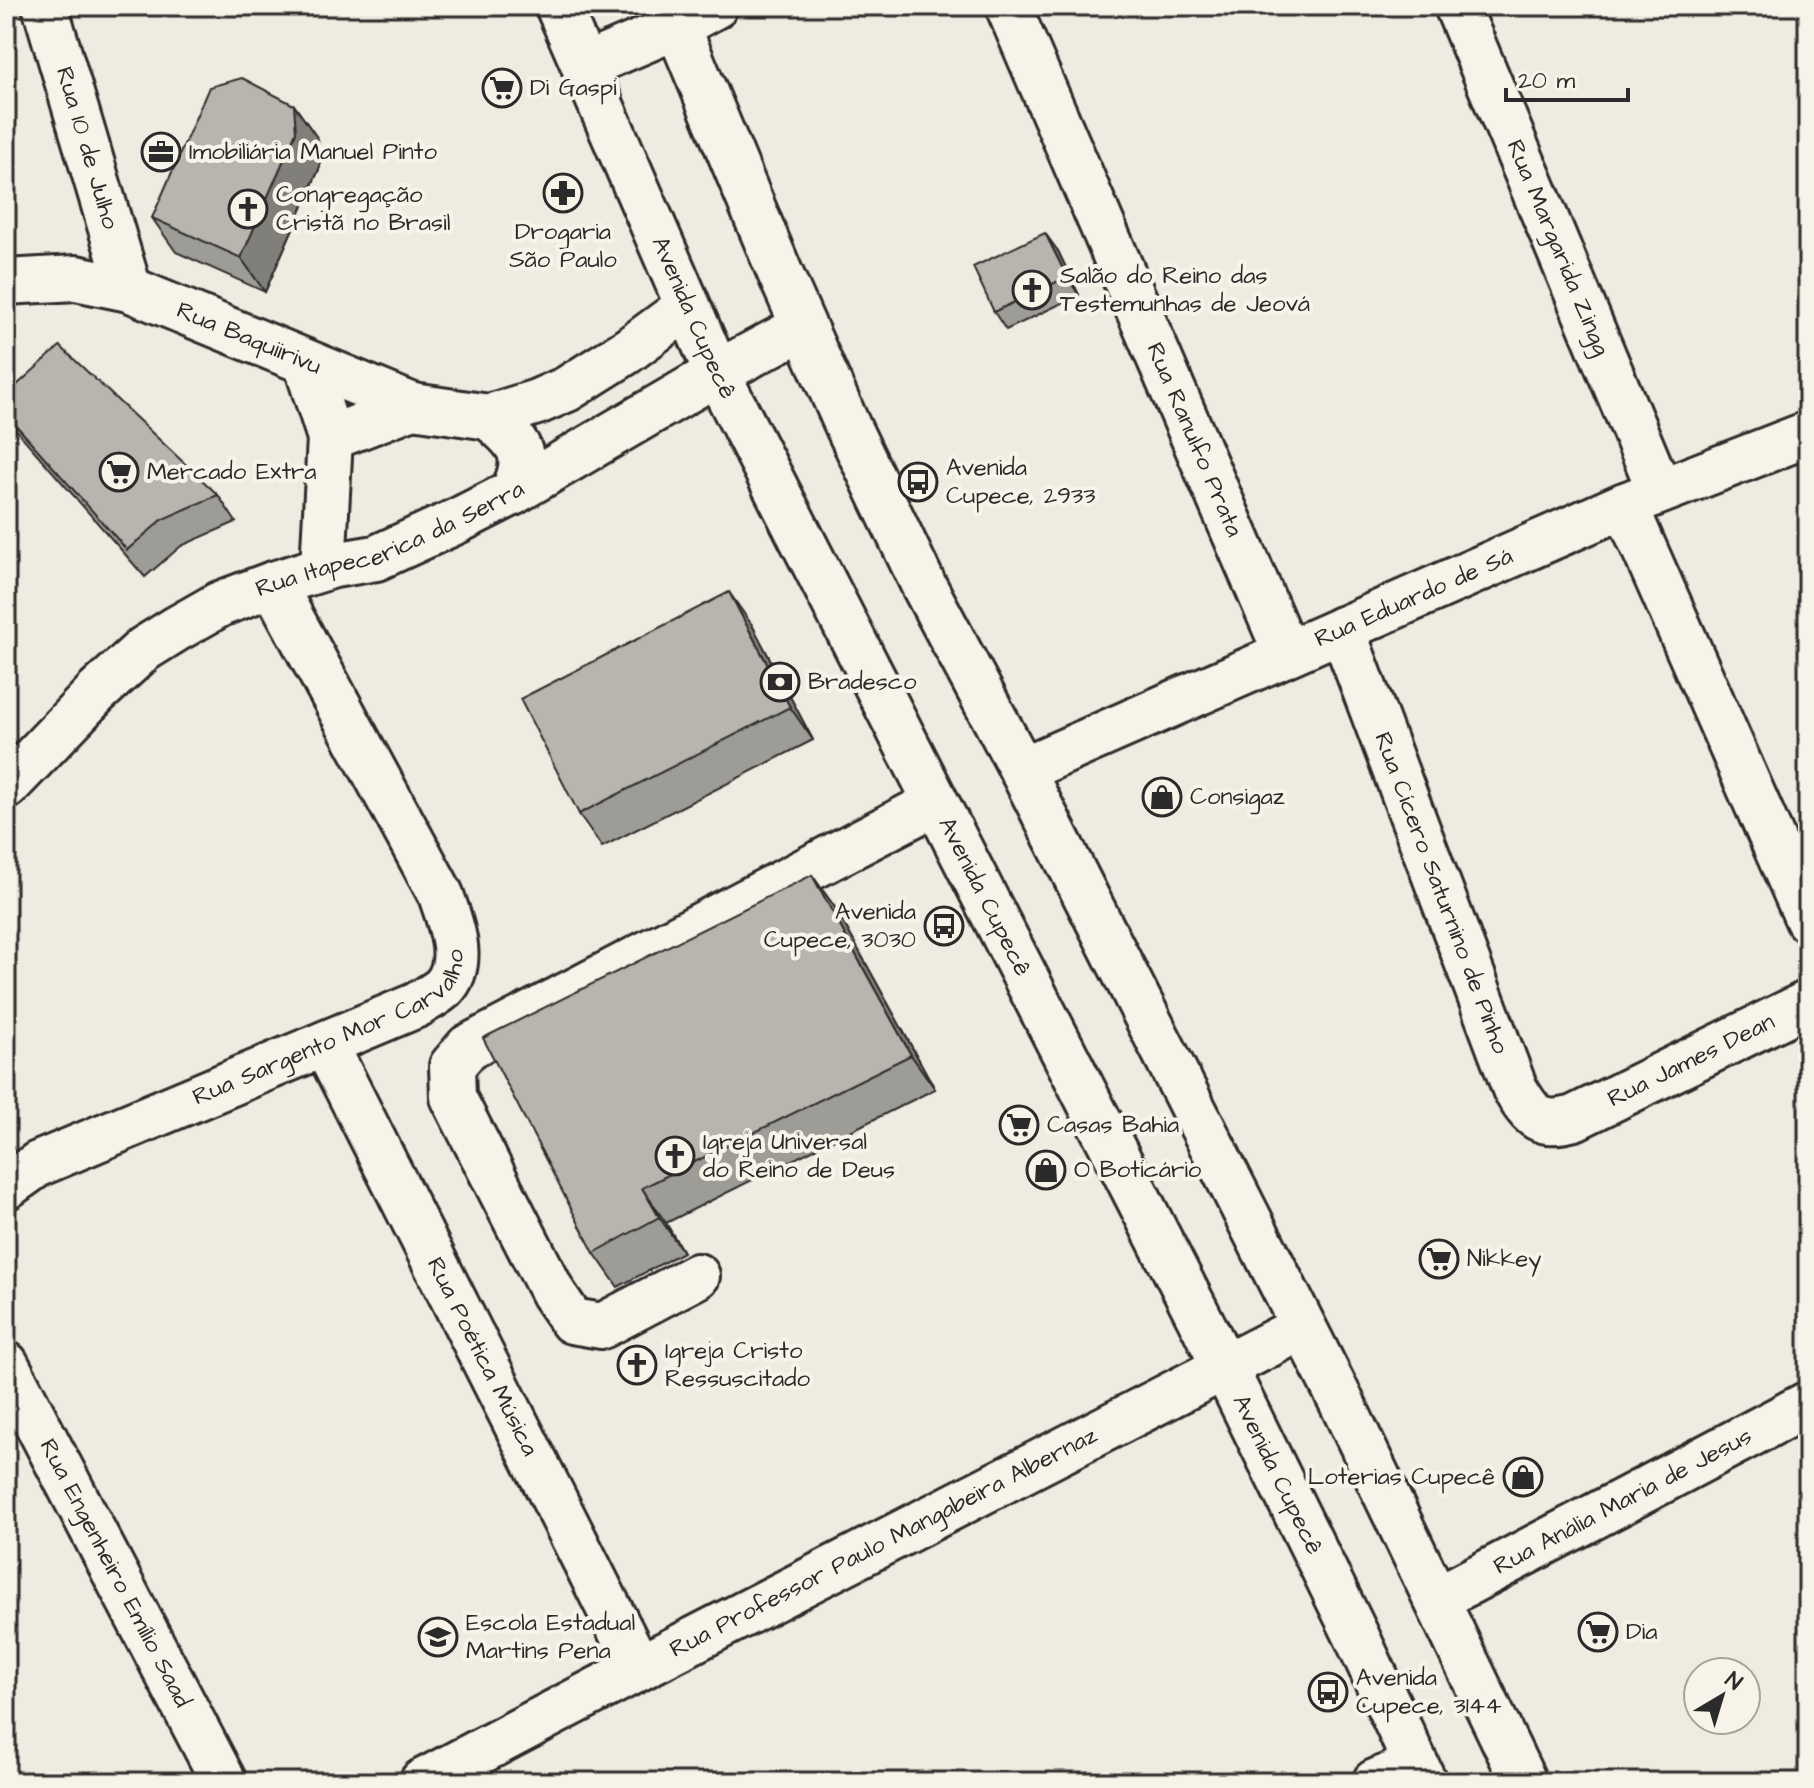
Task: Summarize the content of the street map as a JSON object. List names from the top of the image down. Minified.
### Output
{"streets":{"street":["Rua 10 de Julho","Rua Margarida Zingg","Avenida Cupecê","Rua Baquiirivu","Rua Ranulfo Prata","Rua Itapecerica da Serra","Rua Eduardo de Sá","Rua Cícero Saturnino de Pinho","Rua Sargento Mor Carvalho","Rua James Dean","Rua Poética Música","Rua Anália Maria de Jesus","Rua Professor Paulo Mangabeira Albernaz","Rua Engenheiro Emílio Saad"]},"crossings":[["Rua 10 de Julho","Rua Baquiirivu"],["Rua Margarida Zingg","Rua Eduardo de Sá"],["Avenida Cupecê","Rua Baquiirivu"],["Avenida Cupecê","Rua Itapecerica da Serra"],["Avenida Cupecê","Rua Professor Paulo Mangabeira Albernaz"],["Rua Ranulfo Prata","Rua Eduardo de Sá"],["Rua Itapecerica da Serra","Rua Sargento Mor Carvalho"],["Rua Eduardo de Sá","Rua Cícero Saturnino de Pinho"],["Rua Cícero Saturnino de Pinho","Rua James Dean"],["Rua Sargento Mor Carvalho","Rua Poética Música"],["Rua Poética Música","Rua Professor Paulo Mangabeira Albernaz"]],"places":{"supermarket":["Di Gaspi","Mercado Extra","Casas Bahia","Nikkey","Dia"],"office":["Imobiliária Manuel Pinto"],"pharmacy":["Drogaria São Paulo"],"church":["Congregação Cristã no Brasil","Salão do Reino das Testemunhas de Jeová","Igreja Universal do Reino de Deus","Igreja Cristo Ressuscitado"],"bus stop":["Avenida Cupece, 2933","Avenida Cupece, 3030","Avenida Cupece, 3144"],"bank":["Bradesco"],"shop":["Consigaz","O Boticário","Loterias Cupecê"],"school or university":["Escola Estadual Martins Pena"]},"scale_bar":"20 m","north":"top right"}
